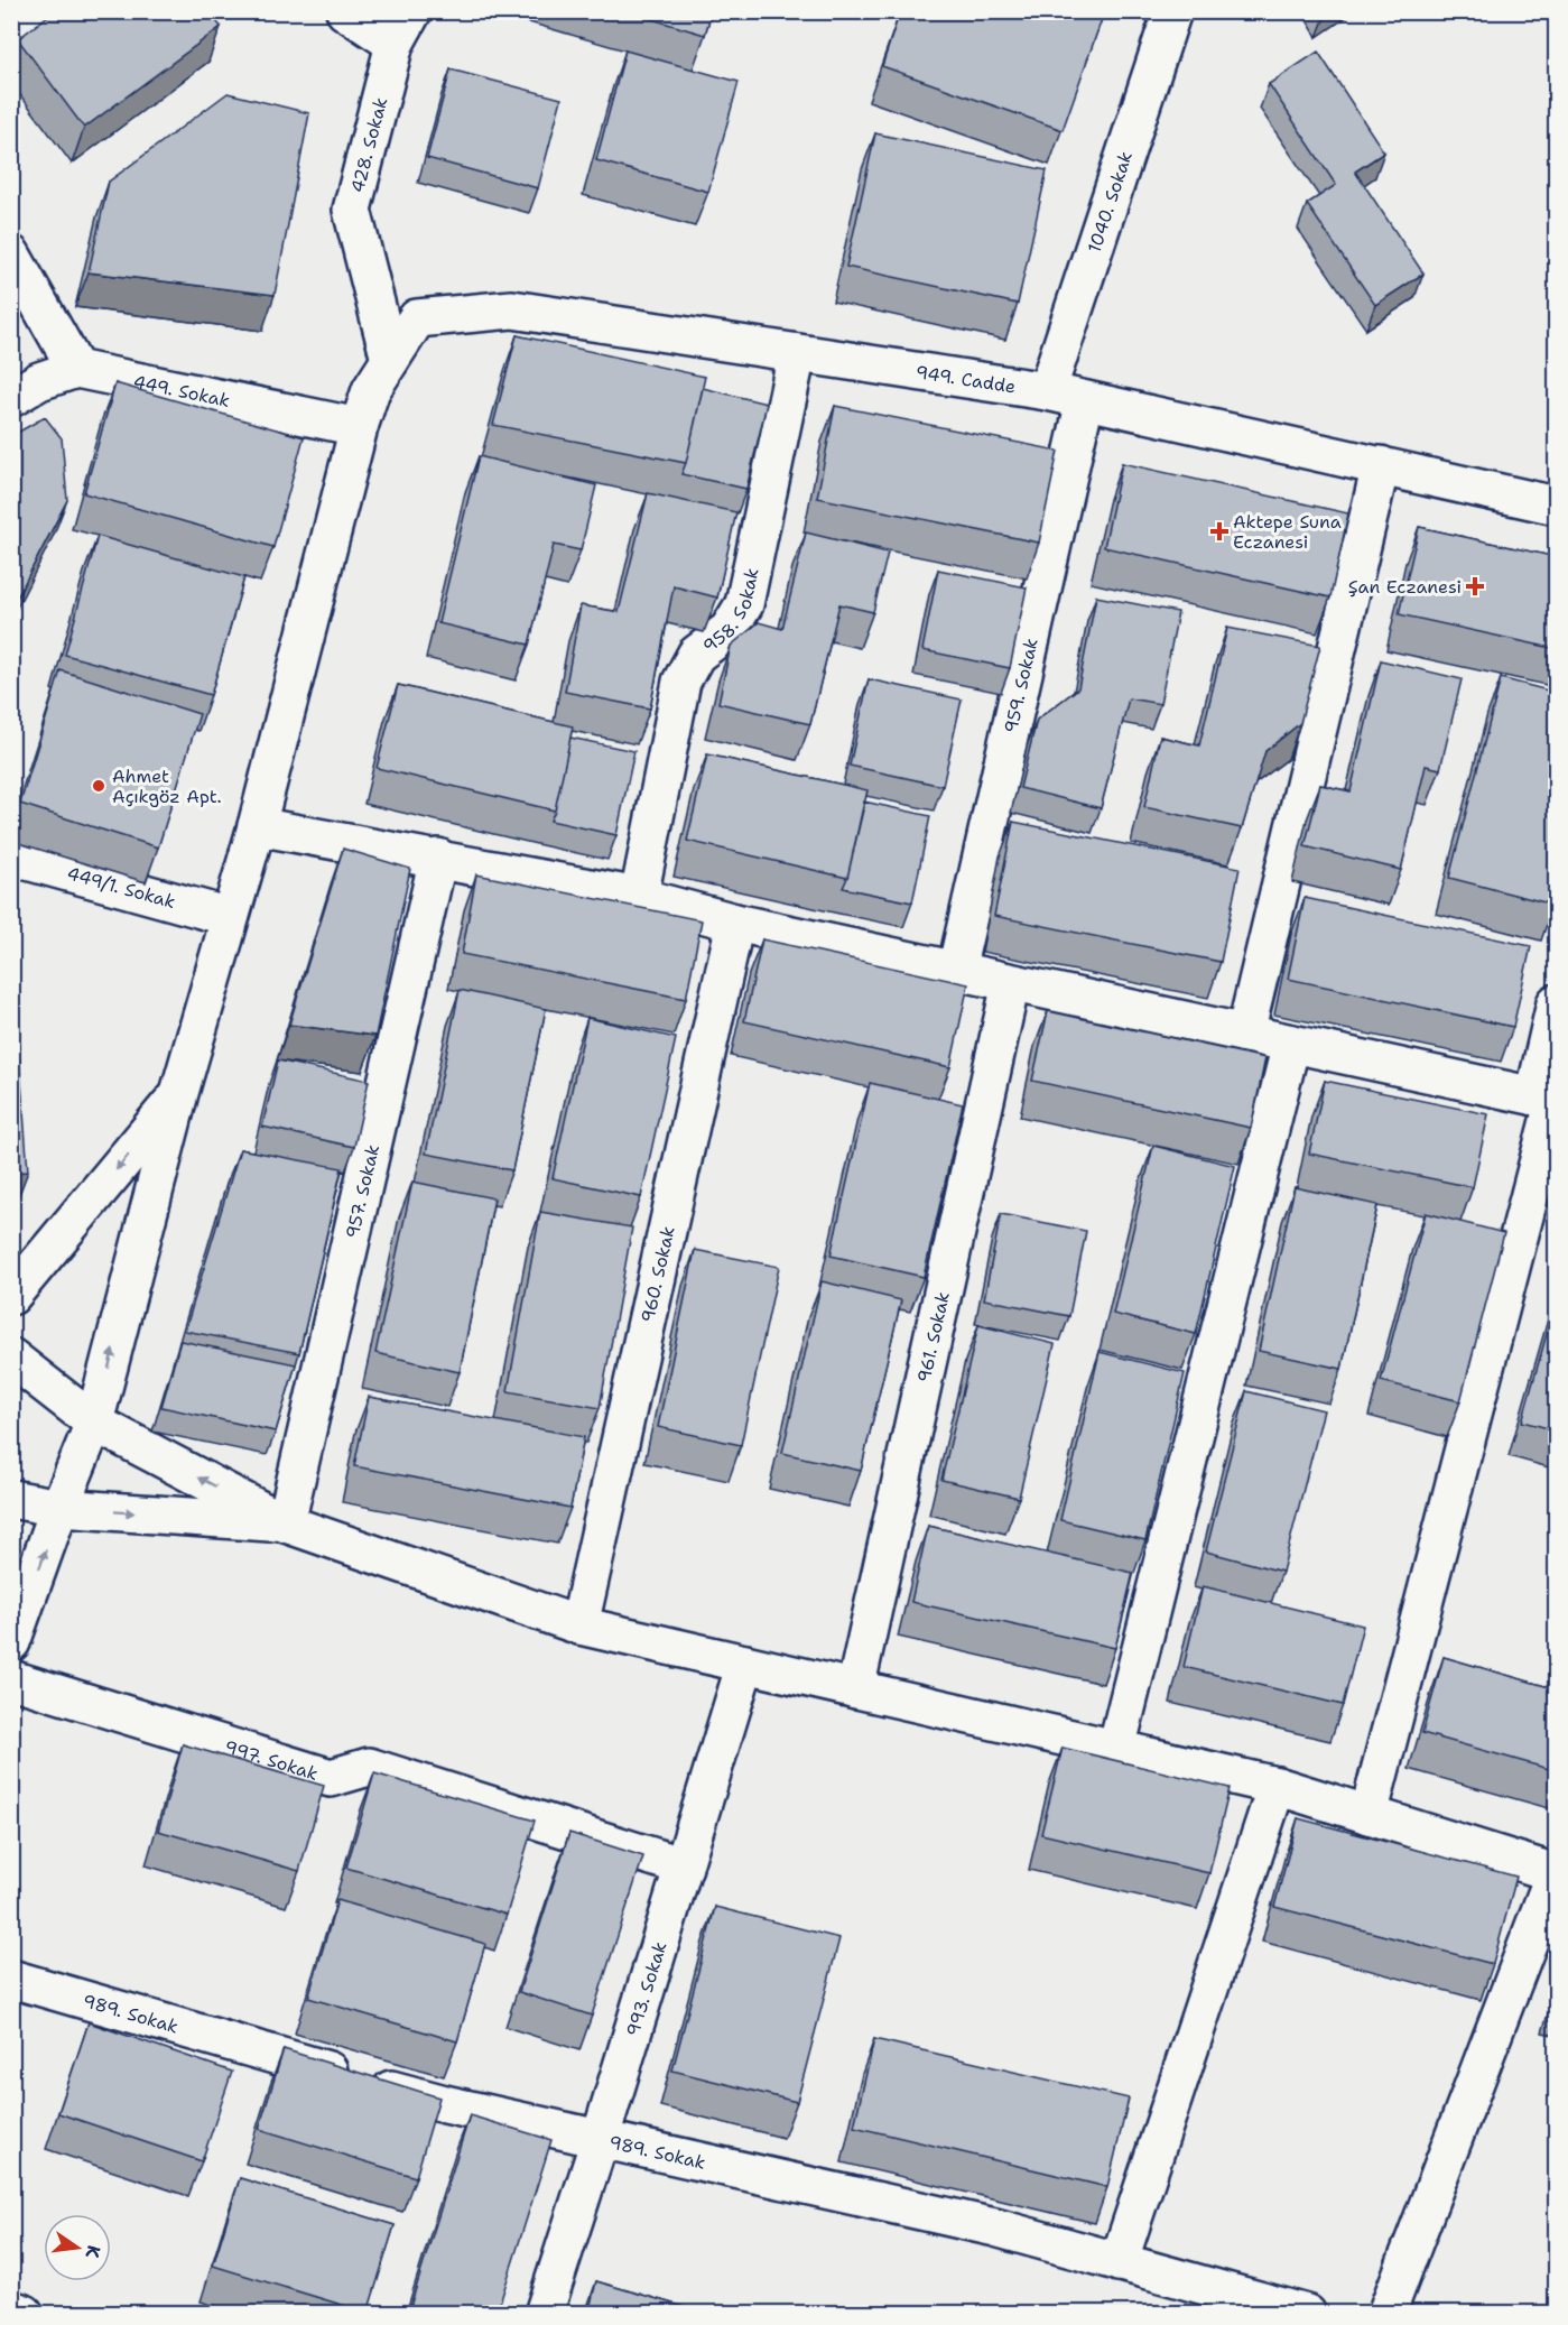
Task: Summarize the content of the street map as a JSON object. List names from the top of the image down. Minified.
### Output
{"streets":{"street":["428. Sokak","1040. Sokak","949. Cadde","449. Sokak","958. Sokak","959. Sokak","449/1. Sokak","957. Sokak","960. Sokak","961. Sokak","997. Sokak","993. Sokak","989. Sokak"]},"crossings":[["428. Sokak","949. Cadde"],["1040. Sokak","949. Cadde"],["949. Cadde","958. Sokak"],["949. Cadde","959. Sokak"],["997. Sokak","993. Sokak"],["993. Sokak","989. Sokak"]],"places":{"health":["Aktepe Suna Eczanesi","Şan Eczanesi"],"other":["Ahmet Açıkgöz Apt."]},"north":"right"}
